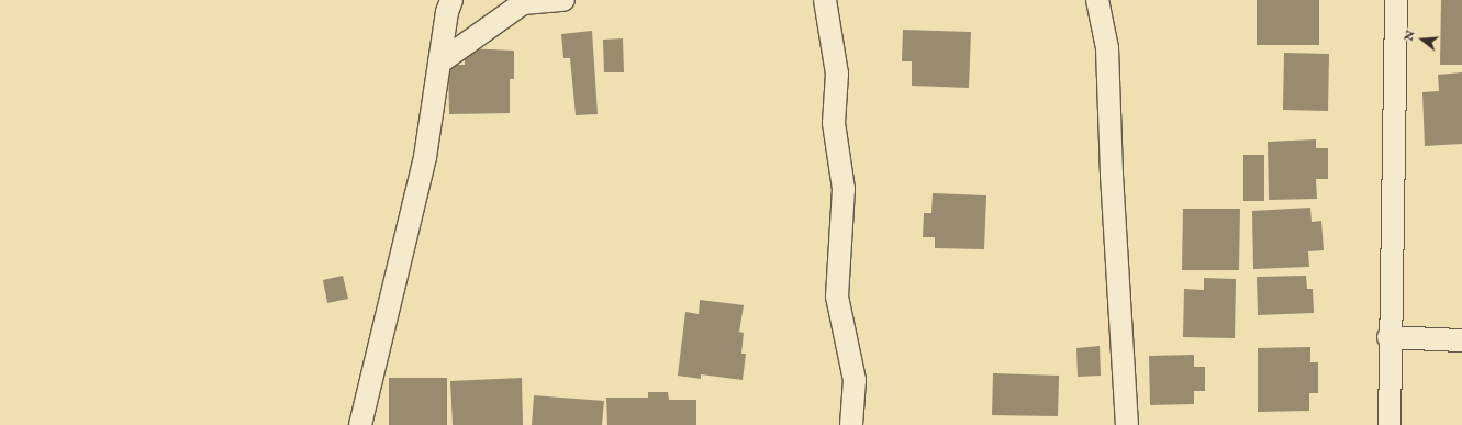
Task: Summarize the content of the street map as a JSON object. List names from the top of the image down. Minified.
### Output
{"north":"left"}
